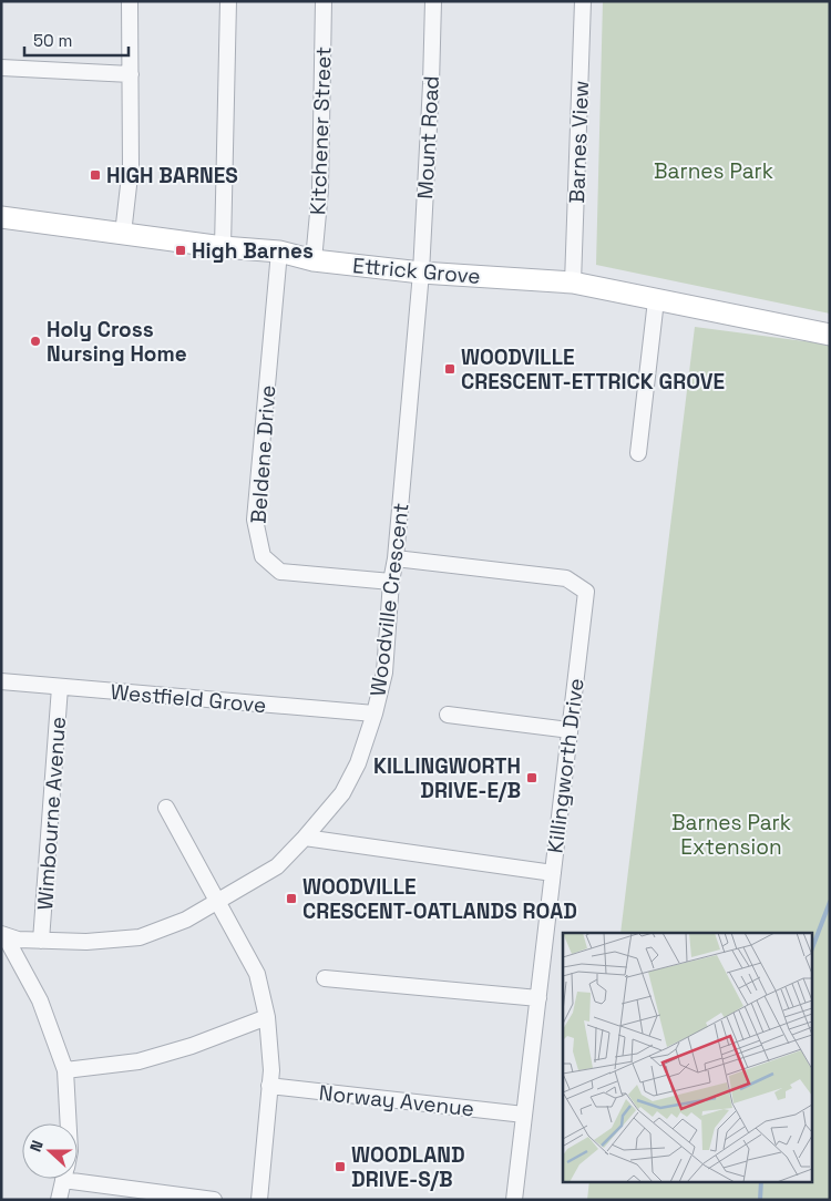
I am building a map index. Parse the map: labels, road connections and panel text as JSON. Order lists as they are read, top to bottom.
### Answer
{
  "streets": {
    "street": [
      "Kitchener Street",
      "Mount Road",
      "Barnes View",
      "Ettrick Grove",
      "Beldene Drive",
      "Woodville Crescent",
      "Westfield Grove",
      "Killingworth Drive",
      "Wimbourne Avenue",
      "Norway Avenue"
    ]
  },
  "crossings": [
    ["Kitchener Street", "Ettrick Grove"],
    ["Mount Road", "Ettrick Grove"],
    ["Mount Road", "Woodville Crescent"],
    ["Barnes View", "Ettrick Grove"],
    ["Ettrick Grove", "Beldene Drive"],
    ["Ettrick Grove", "Woodville Crescent"],
    ["Beldene Drive", "Woodville Crescent"],
    ["Woodville Crescent", "Westfield Grove"],
    ["Woodville Crescent", "Killingworth Drive"],
    ["Woodville Crescent", "Wimbourne Avenue"],
    ["Westfield Grove", "Wimbourne Avenue"],
    ["Killingworth Drive", "Norway Avenue"]
  ],
  "parks": ["Barnes Park", "Barnes Park Extension"],
  "places": {
    "transit": [
      "HIGH BARNES",
      "High Barnes",
      "WOODVILLE CRESCENT-ETTRICK GROVE",
      "KILLINGWORTH DRIVE-E/B",
      "WOODVILLE CRESCENT-OATLANDS ROAD",
      "WOODLAND DRIVE-S/B"
    ],
    "other": ["Holy Cross Nursing Home"]
  },
  "scale_bar": "50 m",
  "north": "left"
}
